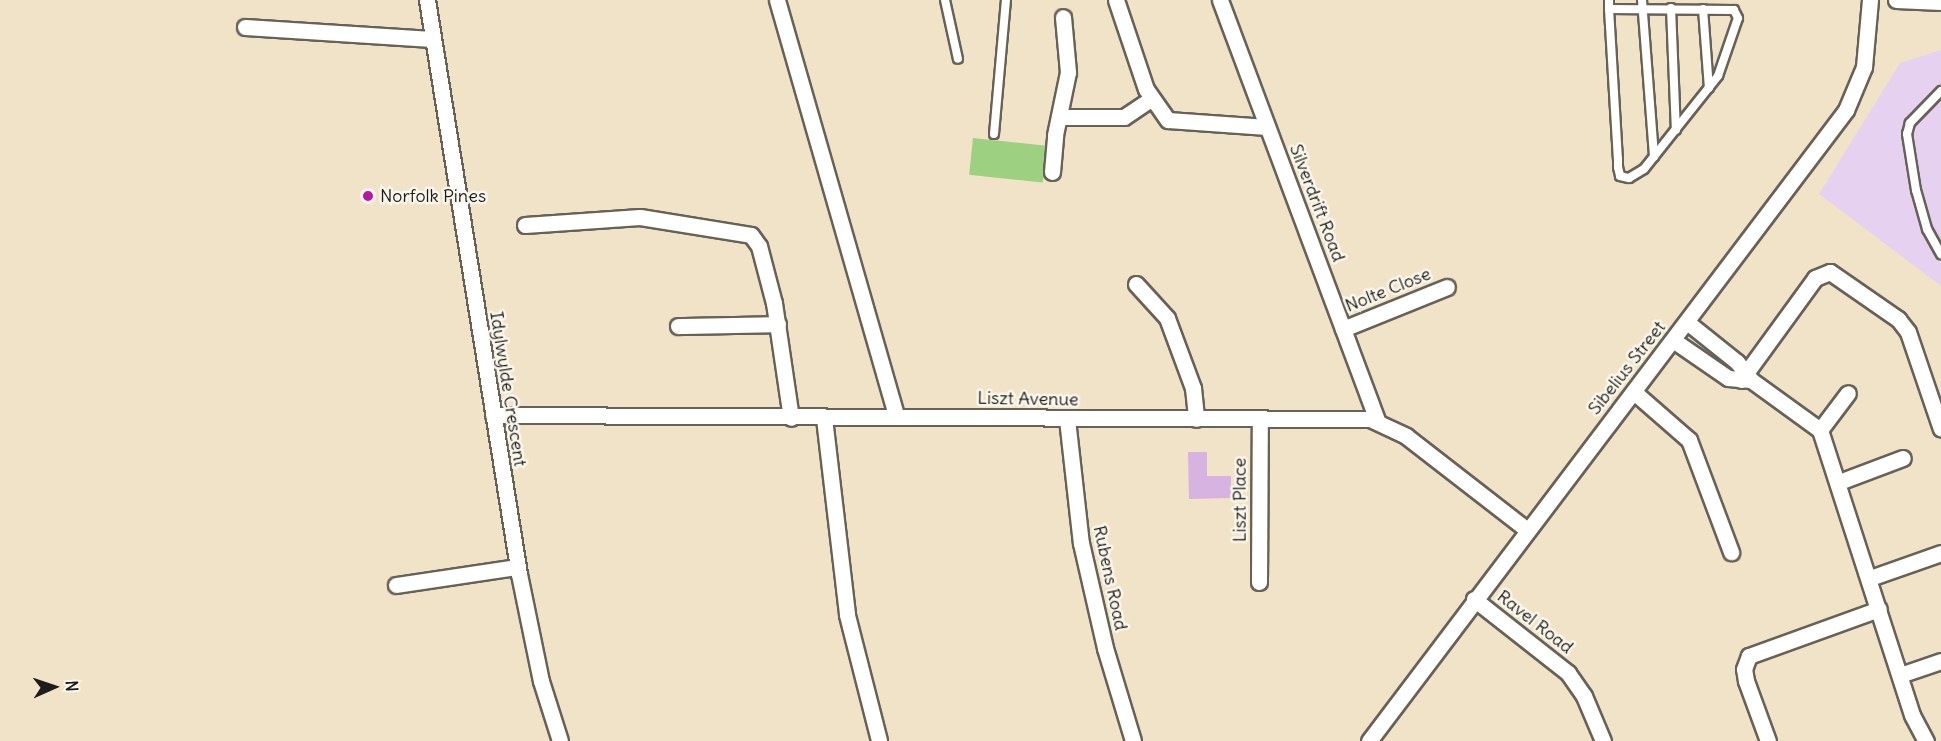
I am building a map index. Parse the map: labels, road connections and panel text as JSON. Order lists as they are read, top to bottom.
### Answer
{
  "streets": {
    "street": [
      "Silverdrift Road",
      "Nolte Close",
      "Sibelius Street",
      "Idylwylde Crescent",
      "Liszt Avenue",
      "Liszt Place",
      "Rubens Road",
      "Ravel Road"
    ]
  },
  "crossings": [
    ["Silverdrift Road", "Nolte Close"],
    ["Silverdrift Road", "Liszt Avenue"],
    ["Sibelius Street", "Liszt Avenue"],
    ["Sibelius Street", "Ravel Road"],
    ["Idylwylde Crescent", "Liszt Avenue"],
    ["Liszt Avenue", "Liszt Place"],
    ["Liszt Avenue", "Rubens Road"]
  ],
  "places": ["Norfolk Pines"],
  "north": "right"
}
